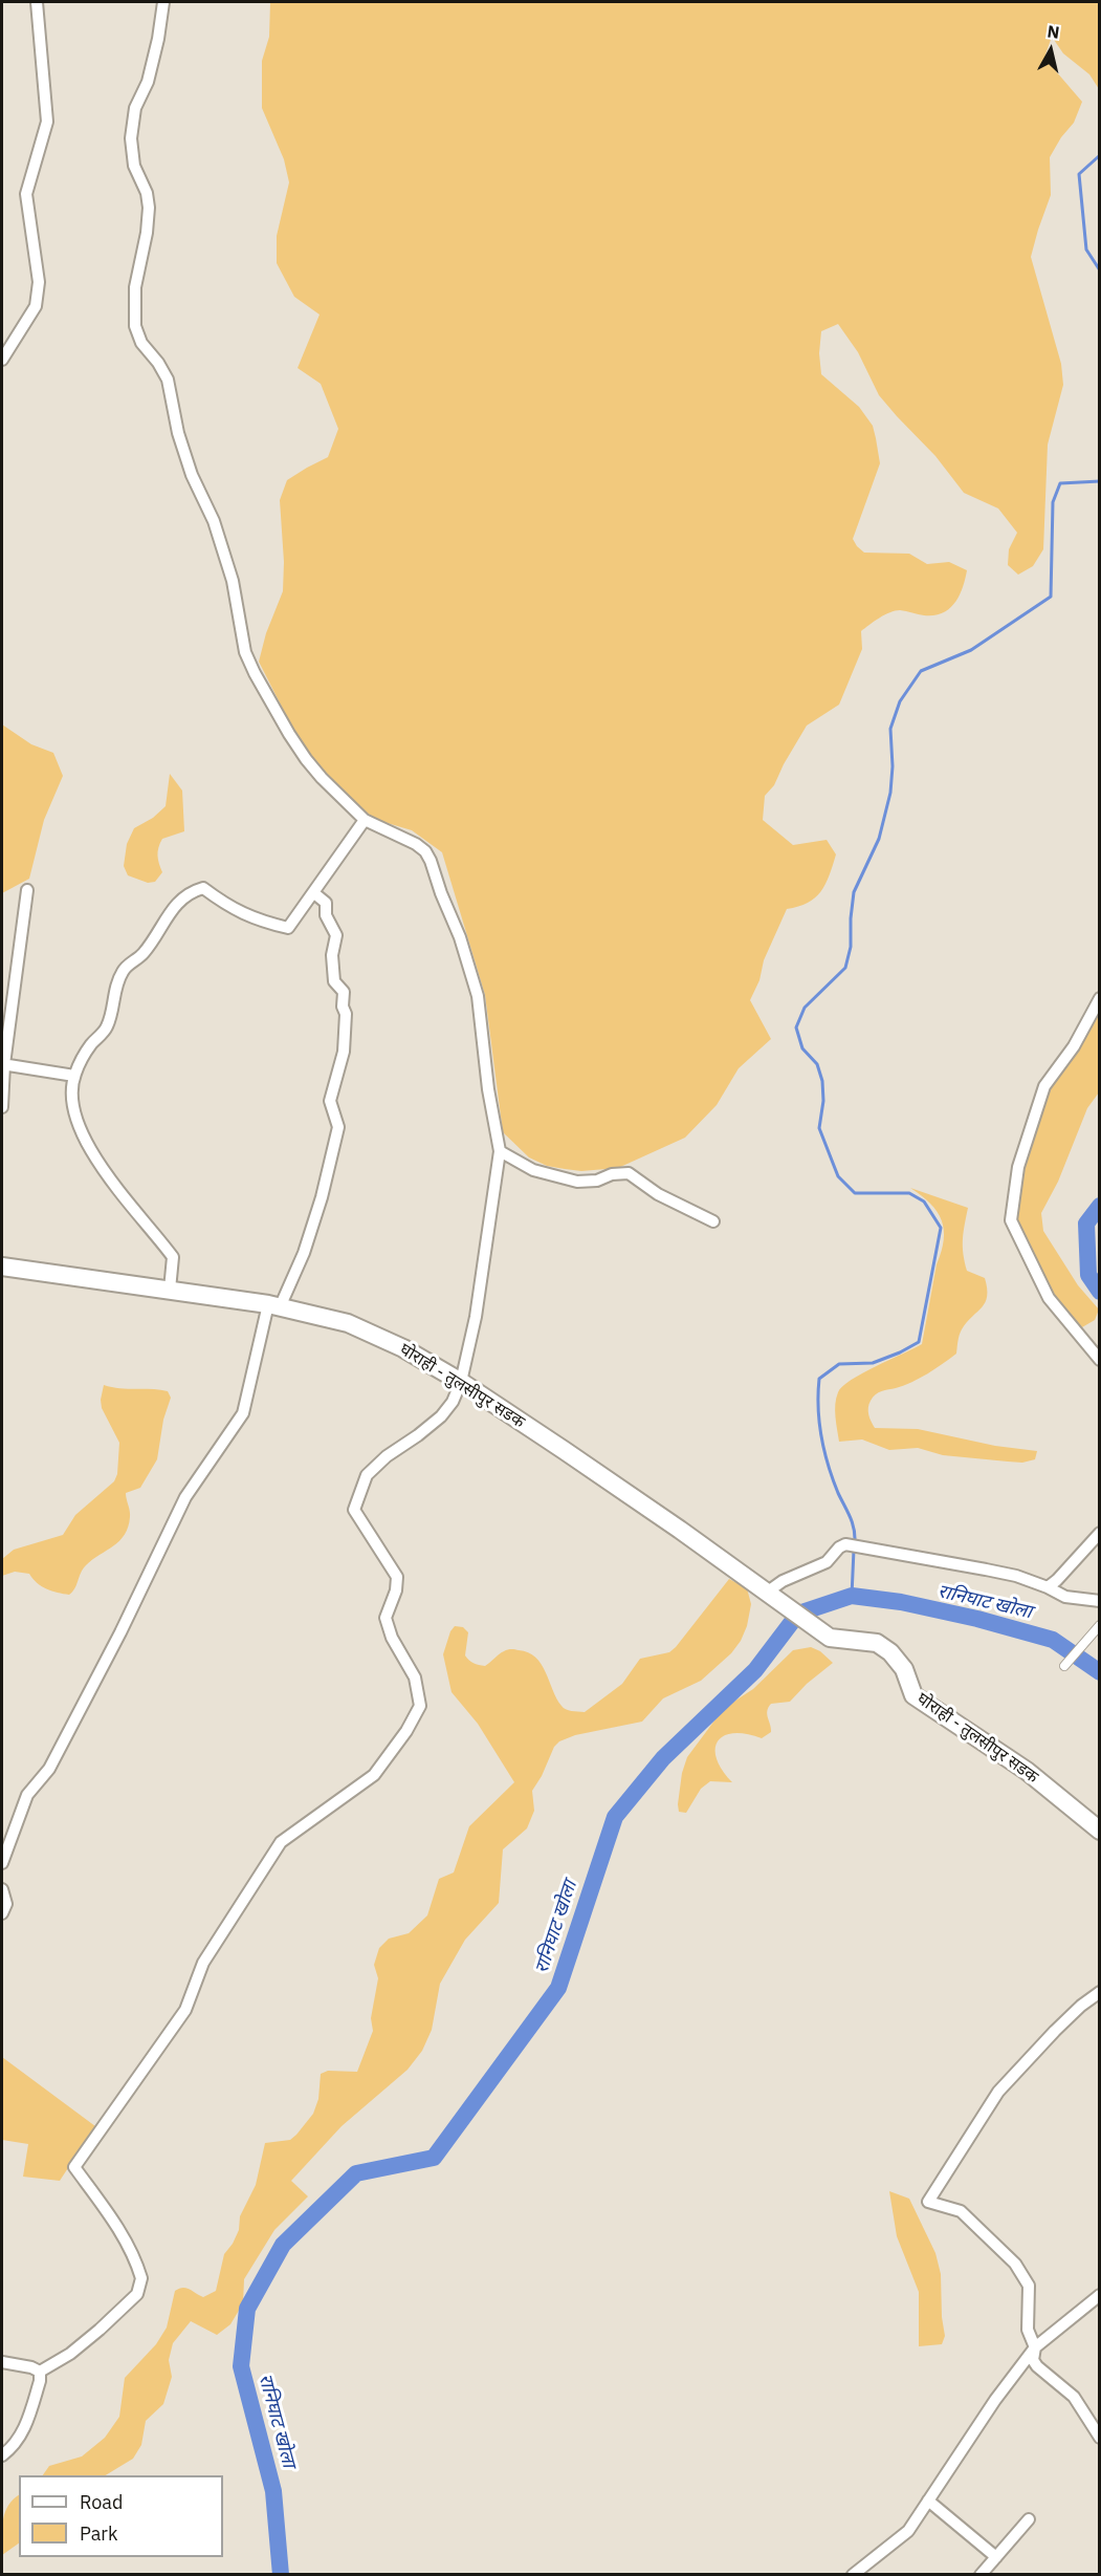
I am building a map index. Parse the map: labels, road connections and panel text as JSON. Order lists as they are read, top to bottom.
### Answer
{
  "streets": {
    "main road": ["घोराही - तुलसीपुर सडक"]
  },
  "water": ["रानिघाट खोला"],
  "legend": ["Road", "Park"],
  "north": "top"
}
